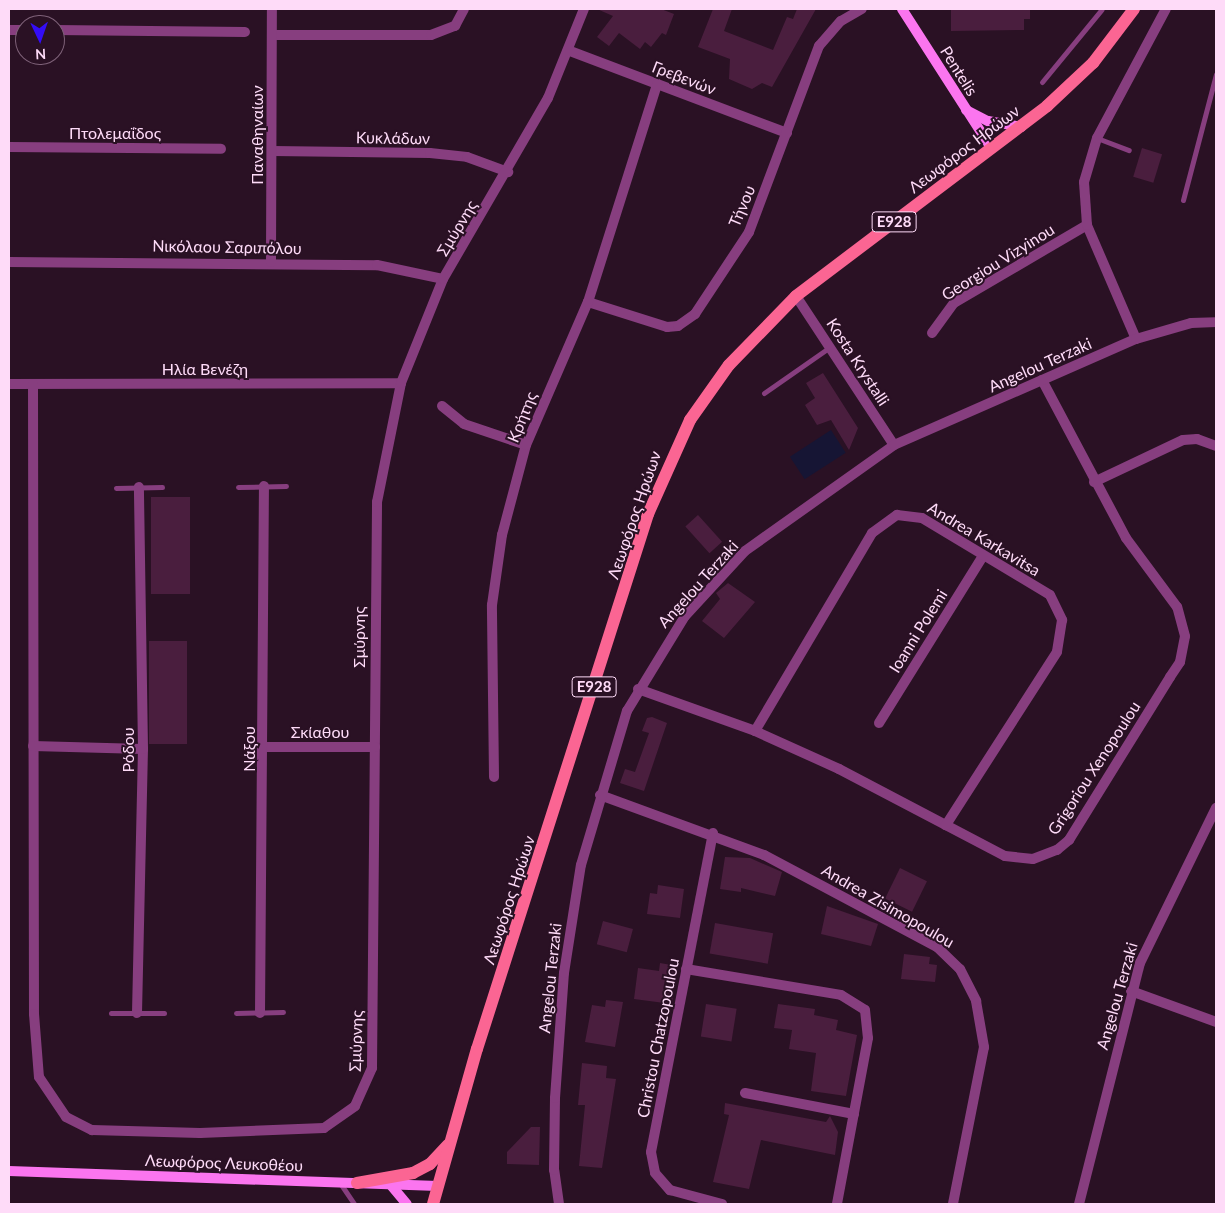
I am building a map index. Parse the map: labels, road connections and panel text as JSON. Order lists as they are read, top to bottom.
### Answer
{
  "streets": {
    "main road": [
      "Pentelis",
      "Λεωφόρος Ηρώων",
      "E928",
      "Λεωφόρος Λευκοθέου"
    ],
    "street": [
      "Γρεβενών",
      "Πτολεμαΐδος",
      "Παναθηναίων",
      "Κυκλάδων",
      "Τήνου",
      "Σμύρνης",
      "Νικόλαου Σαριπόλου",
      "Georgiou Vizyinou",
      "Kosta Krystalli",
      "Angelou Terzaki",
      "Ηλία Βενέζη",
      "Κρήτης",
      "Andrea Karkavitsa",
      "Ioanni Polemi",
      "Σκίαθου",
      "Νάξου",
      "Ρόδου",
      "Grigoriou Xenopoulou",
      "Andrea Zisimopoulou",
      "Christou Chatzopoulou"
    ]
  },
  "crossings": [
    ["Pentelis", "Λεωφόρος Ηρώων"],
    ["Γρεβενών", "Τήνου"],
    ["Γρεβενών", "Σμύρνης"],
    ["Γρεβενών", "Κρήτης"],
    ["Παναθηναίων", "Κυκλάδων"],
    ["Παναθηναίων", "Νικόλαου Σαριπόλου"],
    ["Κυκλάδων", "Σμύρνης"],
    ["Λεωφόρος Ηρώων", "Kosta Krystalli"],
    ["Λεωφόρος Ηρώων", "Λεωφόρος Λευκοθέου"],
    ["Τήνου", "Κρήτης"],
    ["Σμύρνης", "Νικόλαου Σαριπόλου"],
    ["Σμύρνης", "Ηλία Βενέζη"],
    ["Σμύρνης", "Σκίαθου"],
    ["Kosta Krystalli", "Angelou Terzaki"],
    ["Angelou Terzaki", "Grigoriou Xenopoulou"],
    ["Angelou Terzaki", "Andrea Zisimopoulou"],
    ["Andrea Karkavitsa", "Ioanni Polemi"],
    ["Andrea Karkavitsa", "Grigoriou Xenopoulou"],
    ["Σκίαθου", "Νάξου"],
    ["Andrea Zisimopoulou", "Christou Chatzopoulou"]
  ],
  "north": "bottom"
}
